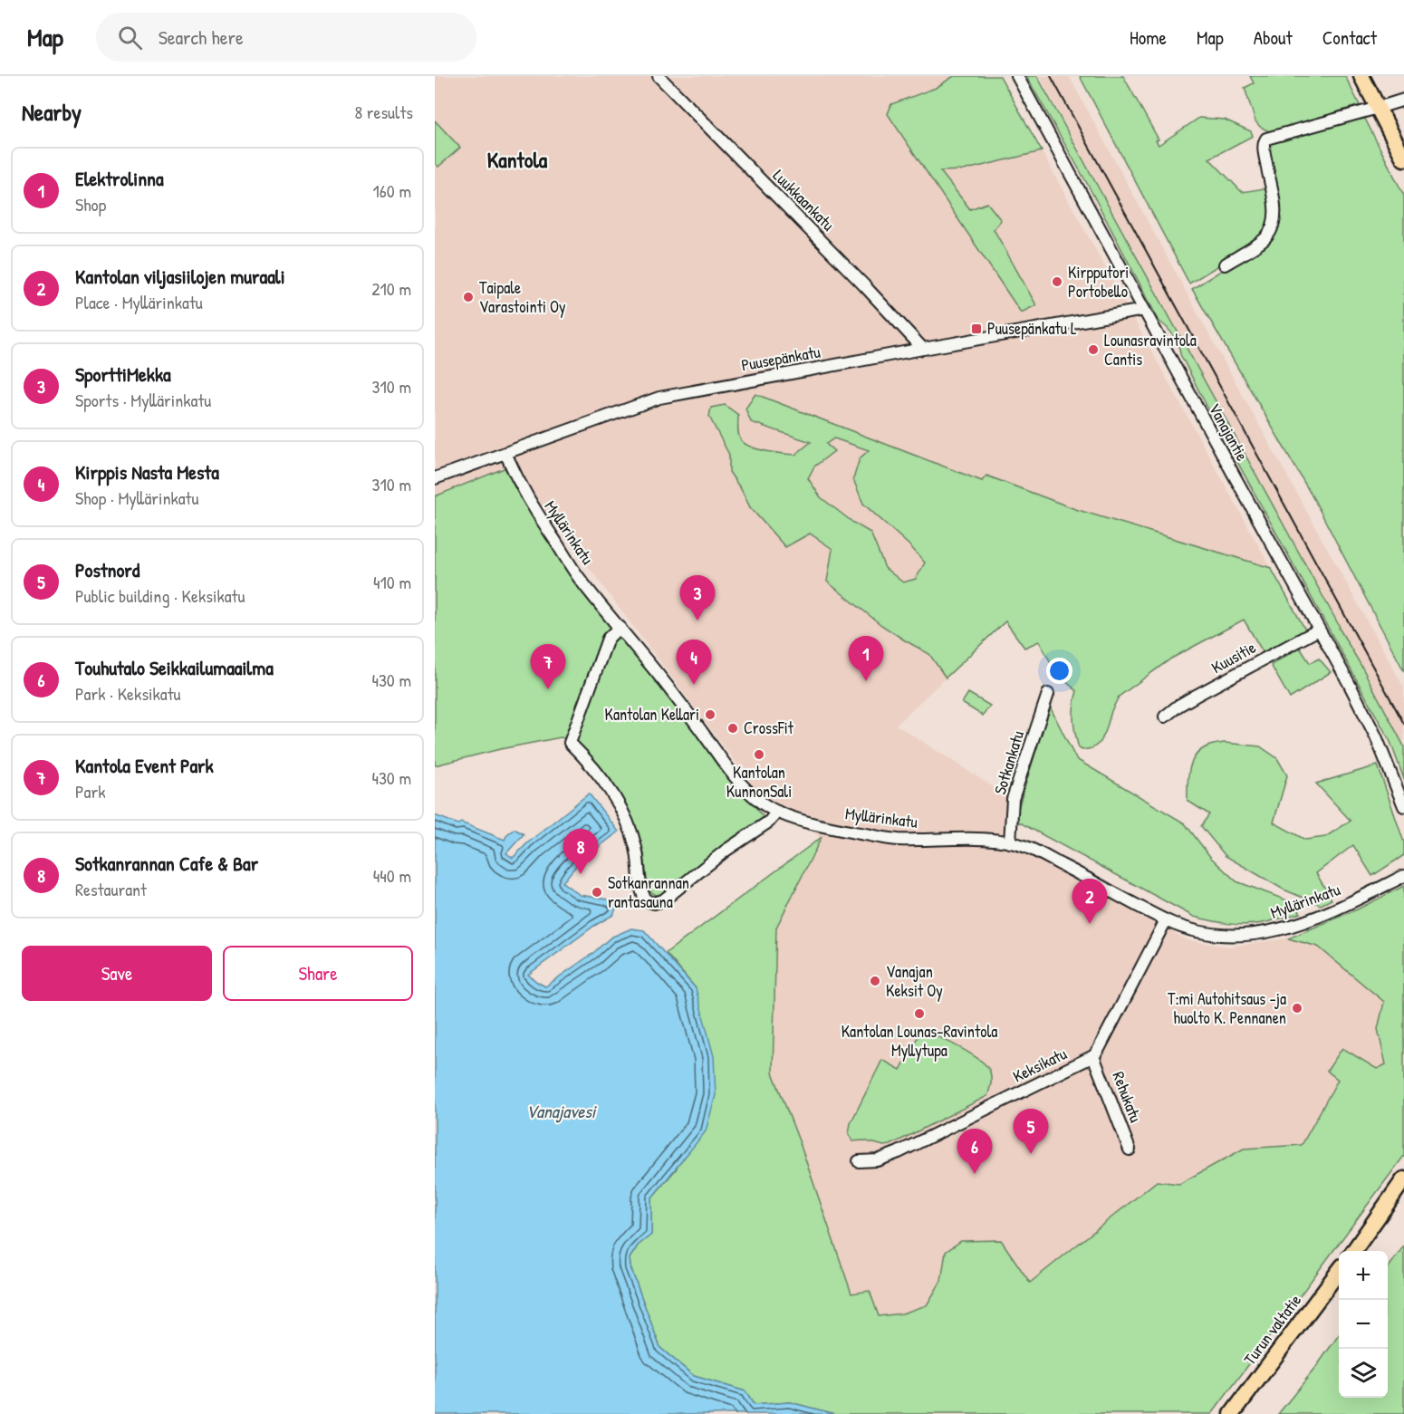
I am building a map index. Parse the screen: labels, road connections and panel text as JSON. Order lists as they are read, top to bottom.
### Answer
{
  "streets": {
    "highway": ["Turun valtatie"],
    "street": [
      "Luukkaankatu",
      "Puusepänkatu",
      "Vanajantie",
      "Myllärinkatu",
      "Kuusitie",
      "Sotkankatu",
      "Keksikatu",
      "Rehukatu"
    ]
  },
  "crossings": [
    ["Luukkaankatu", "Puusepänkatu"],
    ["Puusepänkatu", "Vanajantie"],
    ["Puusepänkatu", "Myllärinkatu"],
    ["Vanajantie", "Kuusitie"],
    ["Myllärinkatu", "Sotkankatu"],
    ["Myllärinkatu", "Keksikatu"],
    ["Keksikatu", "Rehukatu"]
  ],
  "districts": ["Kantola"],
  "water": ["Vanajavesi"],
  "places": {
    "other": [
      "Kirpputori Portobello",
      "Taipale Varastointi Oy",
      "Lounasravintola Cantis",
      "Kantolan Kellari",
      "CrossFit",
      "Kantolan KunnonSali",
      "Sotkanrannan rantasauna",
      "Vanajan Keksit Oy",
      "T:mi Autohitsaus -ja huolto K. Pennanen",
      "Kantolan Lounas-Ravintola Myllytupa"
    ],
    "transit": ["Puusepänkatu L"]
  },
  "page": {
    "header": "Map",
    "search": "Search here",
    "nav": [
      "Home",
      "Map",
      "About",
      "Contact"
    ],
    "heading": ["Nearby", "8 results"],
    "list": [
      {
        "mark": "1",
        "name": "Elektrolinna",
        "note": "Shop",
        "value": "160 m"
      },
      {
        "mark": "2",
        "name": "Kantolan viljasiilojen muraali",
        "note": "Place · Myllärinkatu",
        "value": "210 m"
      },
      {
        "mark": "3",
        "name": "SporttiMekka",
        "note": "Sports · Myllärinkatu",
        "value": "310 m"
      },
      {
        "mark": "4",
        "name": "Kirppis Nasta Mesta",
        "note": "Shop · Myllärinkatu",
        "value": "310 m"
      },
      {
        "mark": "5",
        "name": "Postnord",
        "note": "Public building · Keksikatu",
        "value": "410 m"
      },
      {
        "mark": "6",
        "name": "Touhutalo Seikkailumaailma",
        "note": "Park · Keksikatu",
        "value": "430 m"
      },
      {
        "mark": "7",
        "name": "Kantola Event Park",
        "note": "Park",
        "value": "430 m"
      },
      {
        "mark": "8",
        "name": "Sotkanrannan Cafe & Bar",
        "note": "Restaurant",
        "value": "440 m"
      }
    ],
    "pins": [
      "3",
      "1",
      "4",
      "7",
      "8",
      "2",
      "5",
      "6"
    ],
    "buttons": ["Save", "Share"],
    "map_buttons": ["+", "−"]
  }
}
